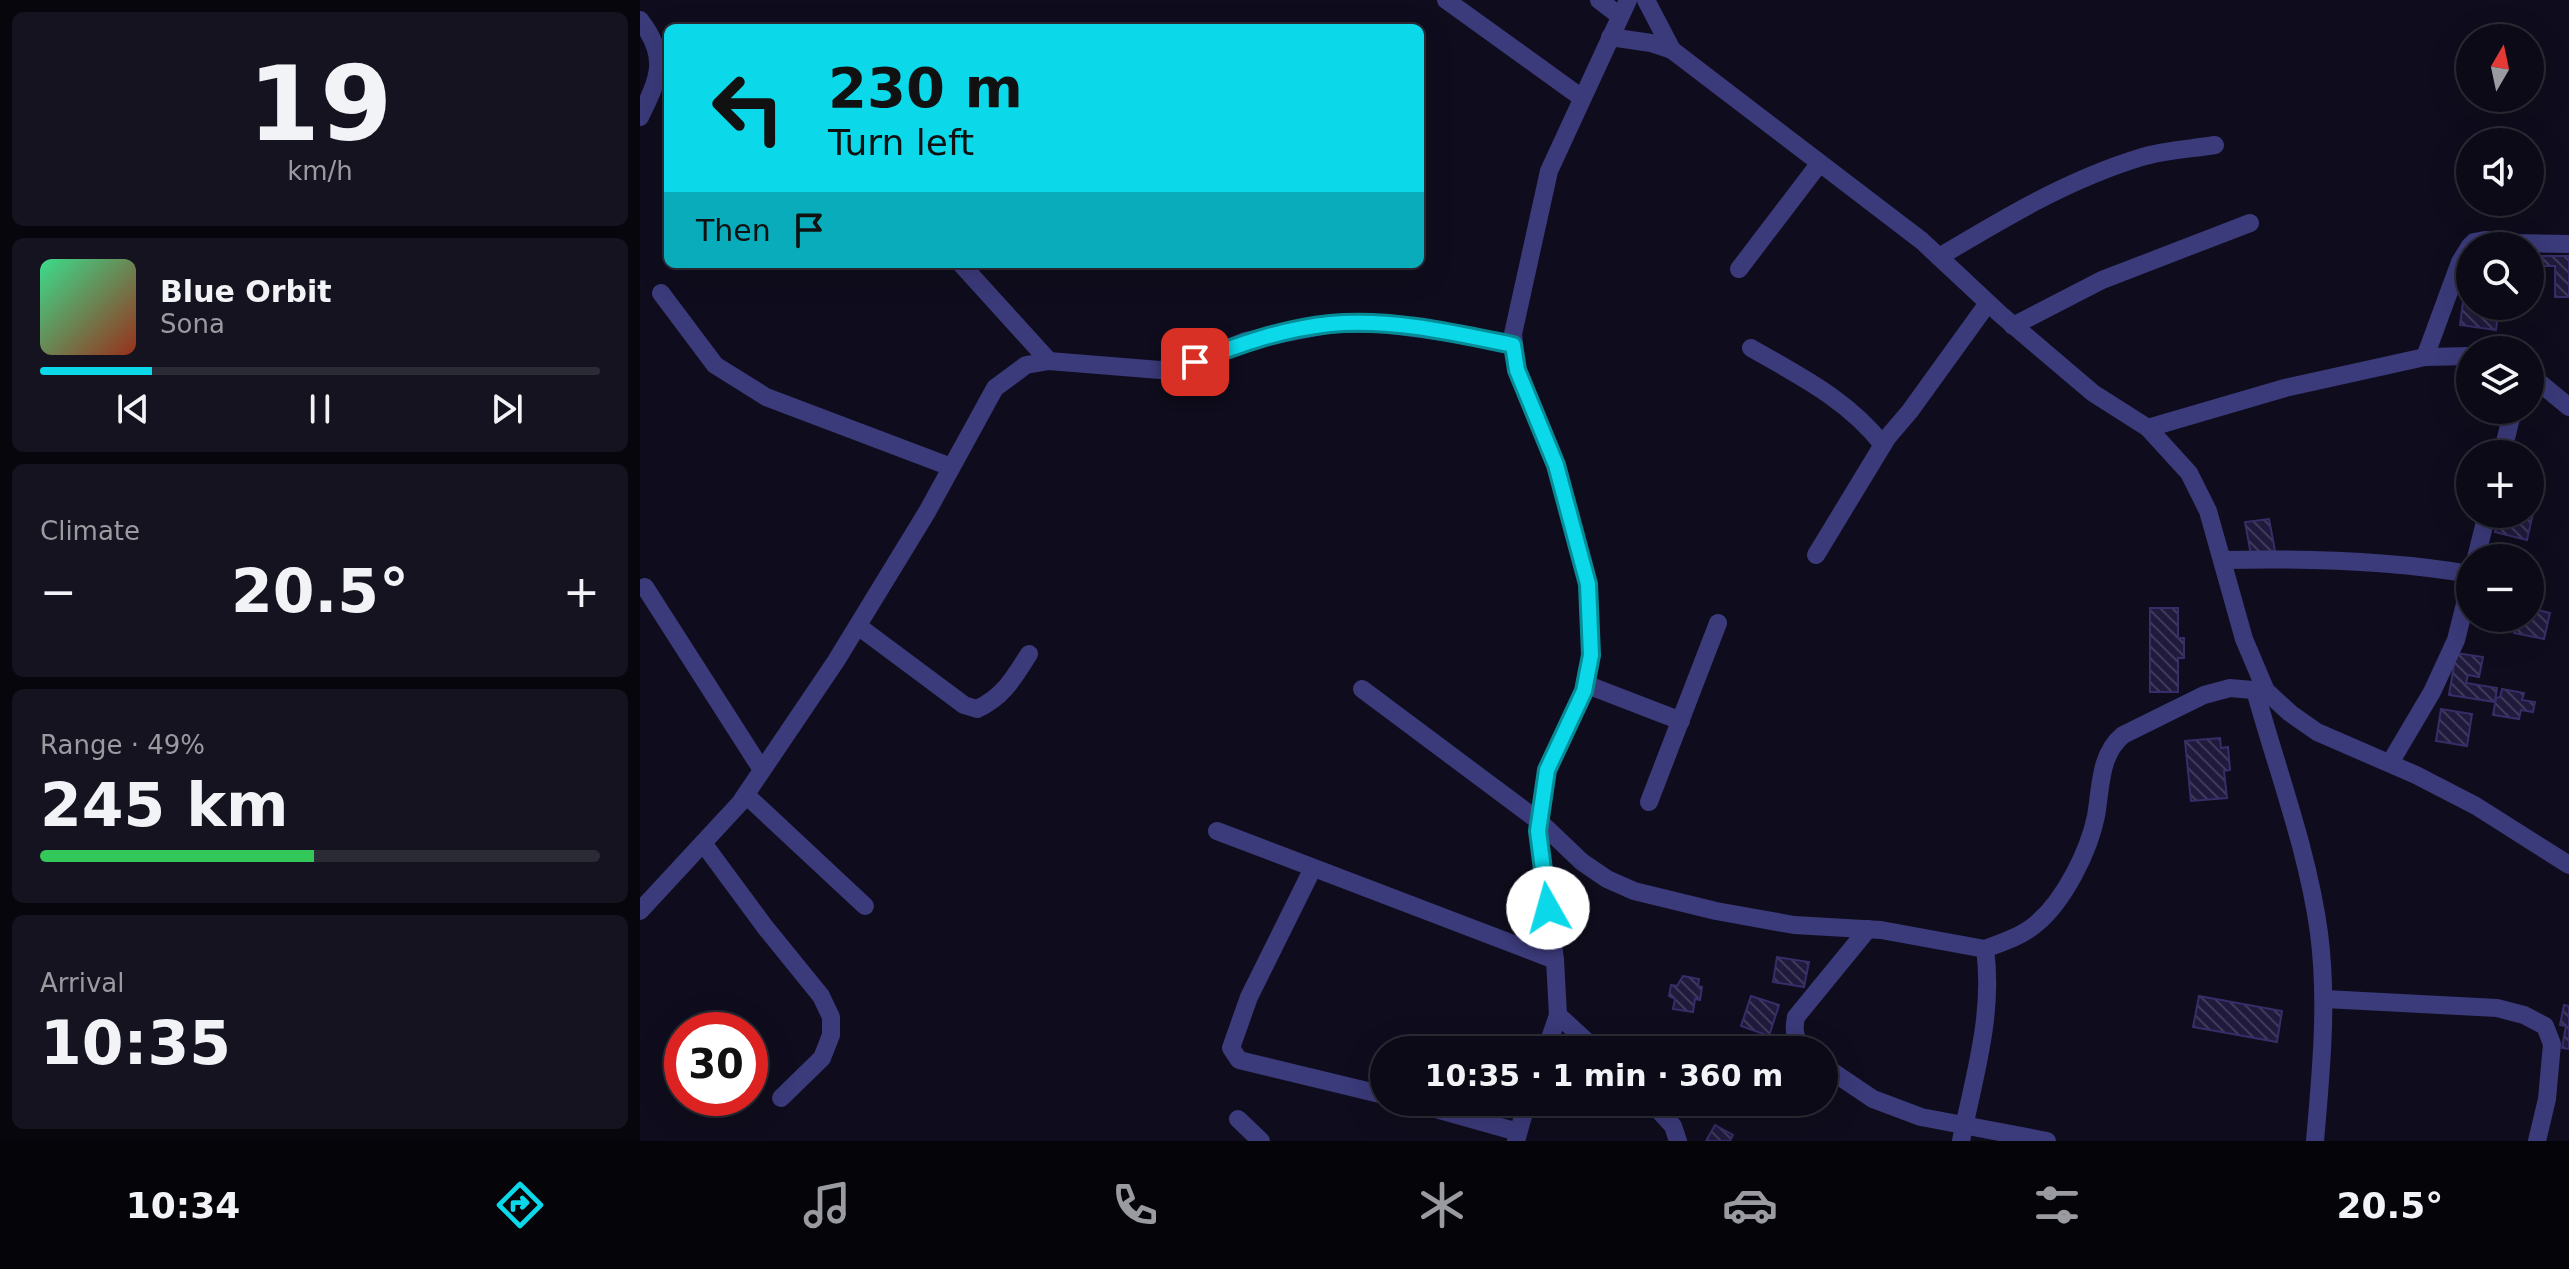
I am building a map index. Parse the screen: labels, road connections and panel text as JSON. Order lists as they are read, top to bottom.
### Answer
{
  "north": "top",
  "page": {
    "tile": [
      ["19", "km/h"],
      "Climate",
      ["Range · 49%", "245 km"],
      ["Arrival", "10:35"]
    ],
    "map_buttons": ["+", "−"],
    "turn": ["230 m", "Turn left"],
    "then": "Then",
    "song": ["Blue Orbit", "Sona"],
    "heat": ["−", "20.5°", "+"],
    "limit": "30",
    "trip": "10:35 · 1 min · 360 m",
    "tabs": ["10:34", "20.5°"]
  }
}
